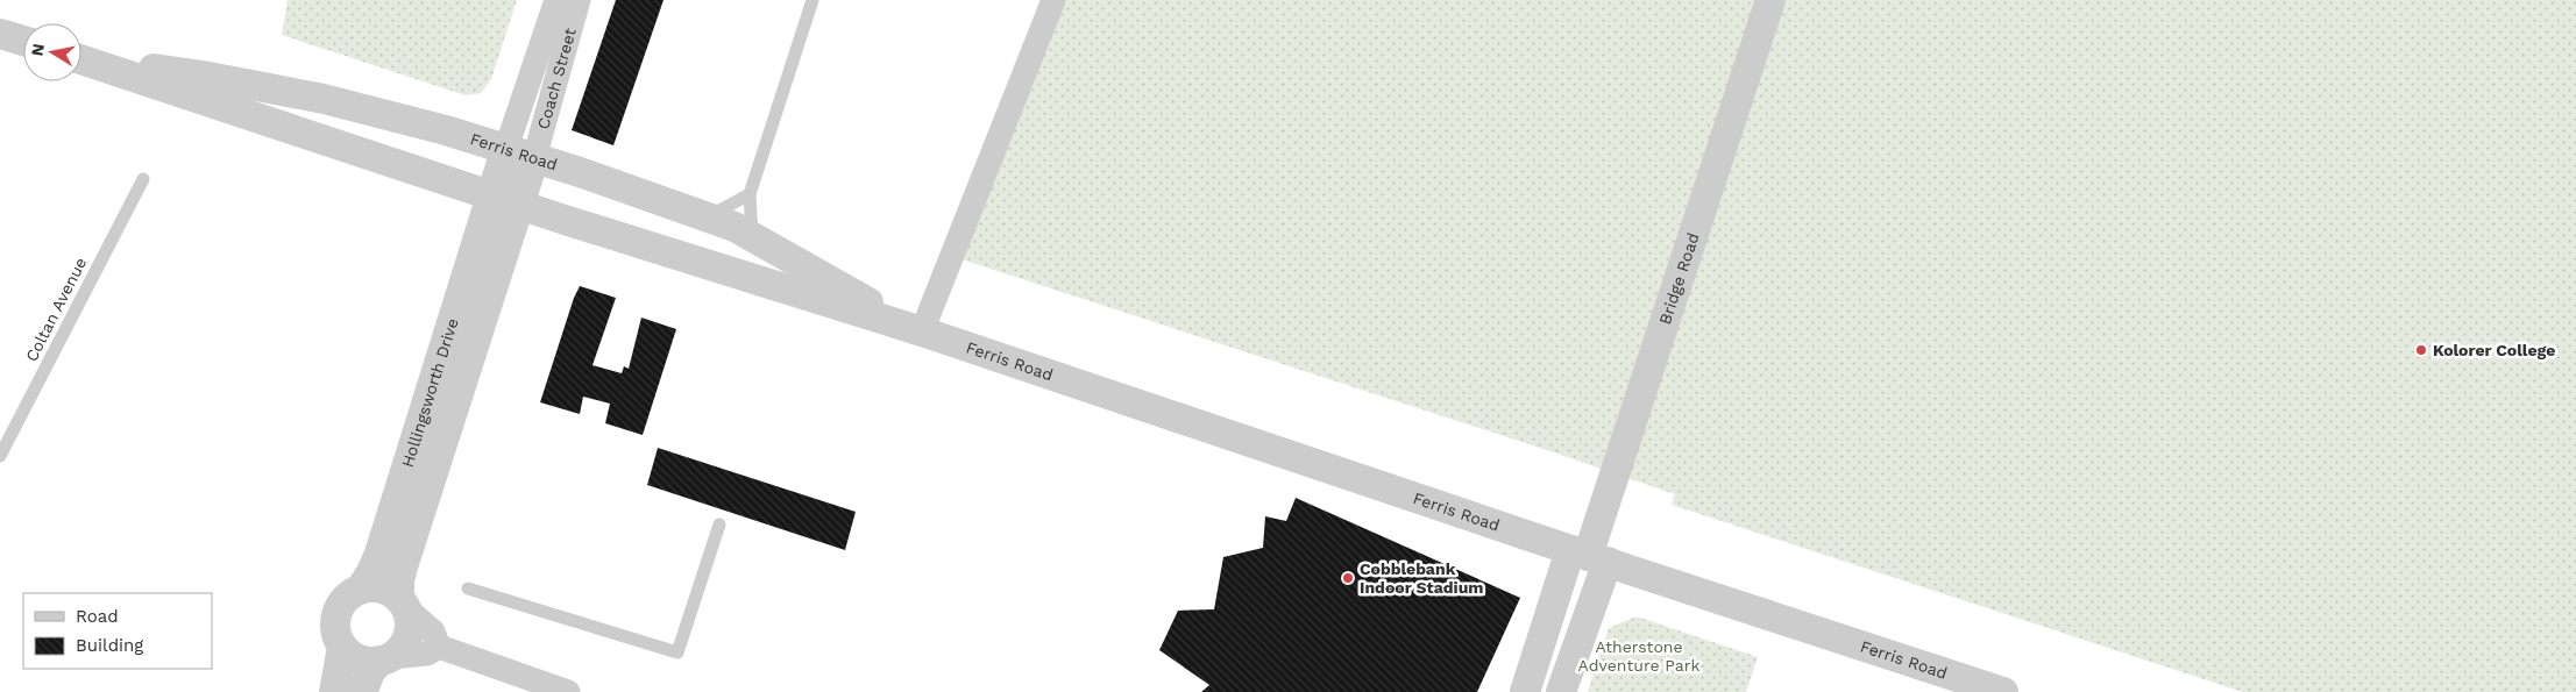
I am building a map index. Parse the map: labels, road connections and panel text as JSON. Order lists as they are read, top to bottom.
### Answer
{
  "streets": {
    "street": [
      "Coach Street",
      "Ferris Road",
      "Bridge Road",
      "Hollingsworth Drive"
    ],
    "lane": ["Coltan Avenue"]
  },
  "crossings": [
    ["Coach Street", "Ferris Road"],
    ["Coach Street", "Hollingsworth Drive"],
    ["Ferris Road", "Bridge Road"],
    ["Ferris Road", "Hollingsworth Drive"]
  ],
  "parks": ["Atherstone Adventure Park"],
  "places": ["Kolorer College", "Cobblebank Indoor Stadium"],
  "legend": ["Road", "Building"],
  "north": "left"
}
